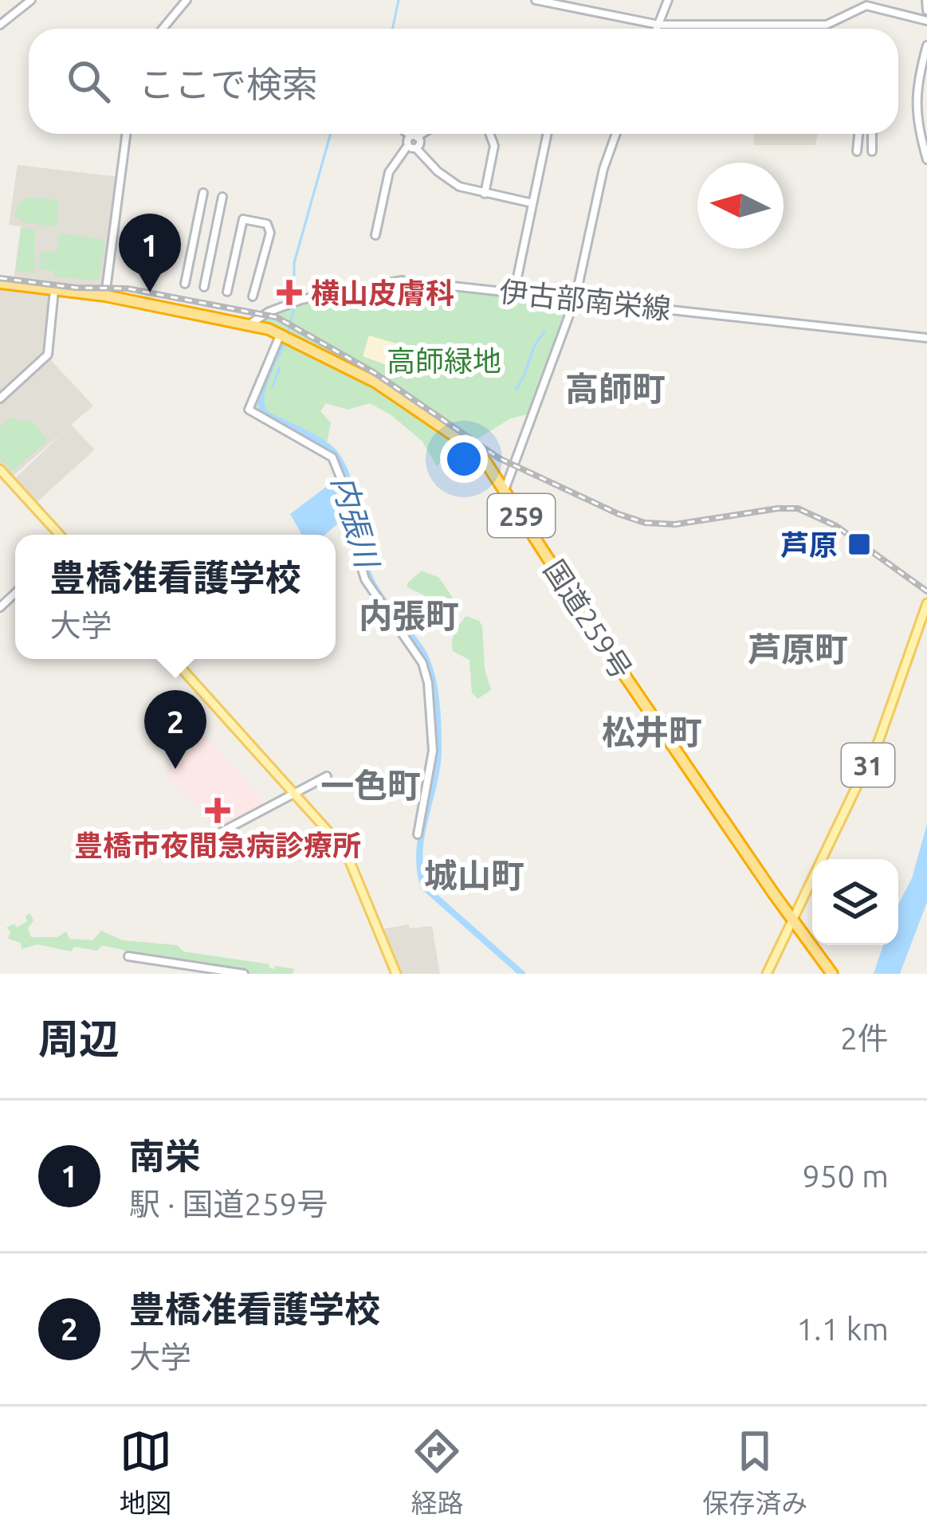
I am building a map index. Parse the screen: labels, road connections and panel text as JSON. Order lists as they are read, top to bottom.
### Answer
{
  "streets": {
    "highway": ["259", "国道259号"],
    "main road": ["31"],
    "street": ["伊古部南栄線"]
  },
  "crossings": [
    ["伊古部南栄線", "国道259号"],
    ["国道259号", "31"]
  ],
  "districts": [
    "高師町",
    "内張町",
    "芦原町",
    "松井町",
    "一色町",
    "城山町"
  ],
  "water": ["内張川"],
  "parks": ["高師緑地"],
  "places": {
    "health": ["横山皮膚科", "豊橋市夜間急病診療所"],
    "transit": ["芦原"]
  },
  "north": "left",
  "page": {
    "search": "ここで検索",
    "pins": ["1", "2"],
    "popup": ["豊橋准看護学校", "大学"],
    "heading": ["周辺", "2件"],
    "list": [
      {
        "mark": "1",
        "name": "南栄",
        "note": "駅 · 国道259号",
        "value": "950 m"
      },
      {
        "mark": "2",
        "name": "豊橋准看護学校",
        "note": "大学",
        "value": "1.1 km"
      }
    ],
    "nav": ["地図", "経路", "保存済み"]
  }
}
